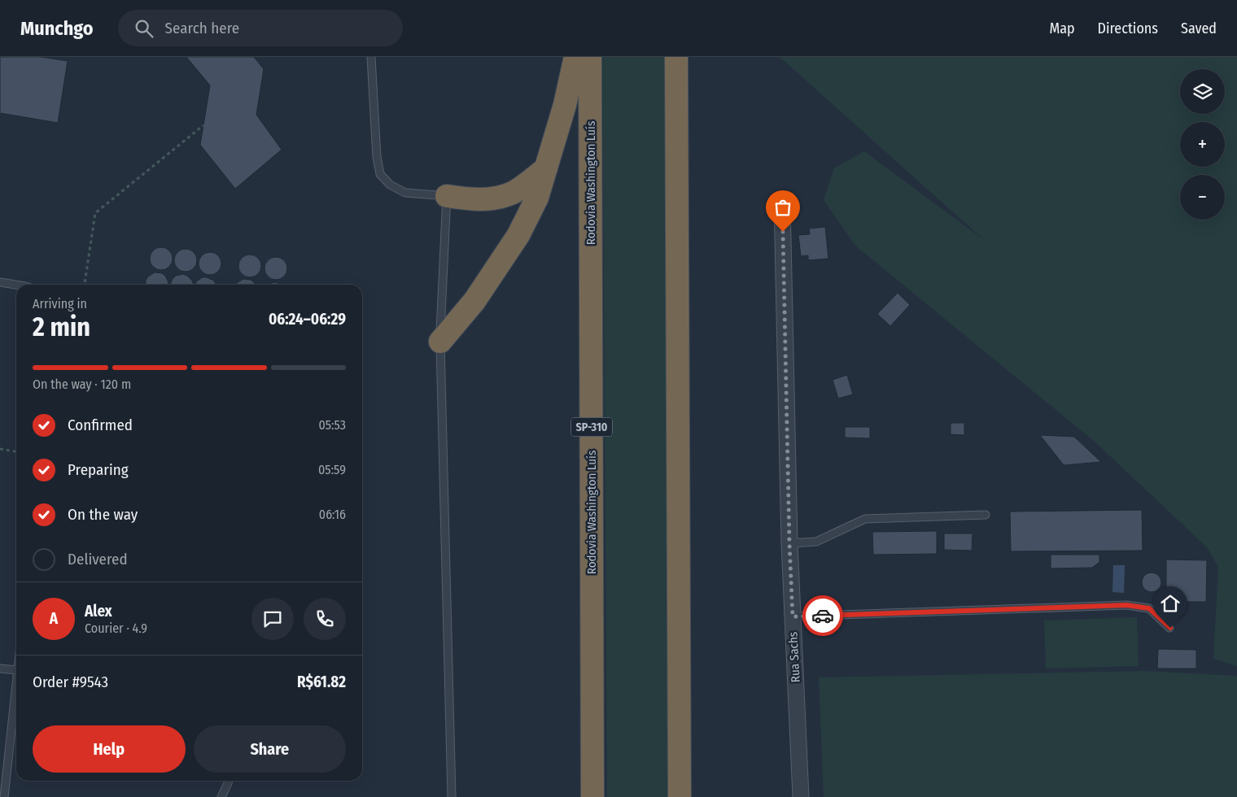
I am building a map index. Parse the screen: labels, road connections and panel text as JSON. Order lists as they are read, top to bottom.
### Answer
{
  "streets": {
    "highway": ["Rodovia Washington Luís", "SP-310"],
    "street": ["Rua Sachs"]
  },
  "page": {
    "header": "Munchgo",
    "search": "Search here",
    "nav": ["Map", "Directions", "Saved"],
    "map_buttons": ["+", "−"],
    "heading": ["2 min", "Arriving in", "06:24–06:29"],
    "panel": [
      "Alex",
      "Courier · 4.9",
      "Order #9543",
      "R$61.82"
    ],
    "bar": "On the way · 120 m",
    "list": [
      ["Confirmed", "05:53"],
      ["Preparing", "05:59"],
      ["On the way", "06:16"],
      "Delivered"
    ],
    "round": "A",
    "buttons": ["Help", "Share"]
  }
}
